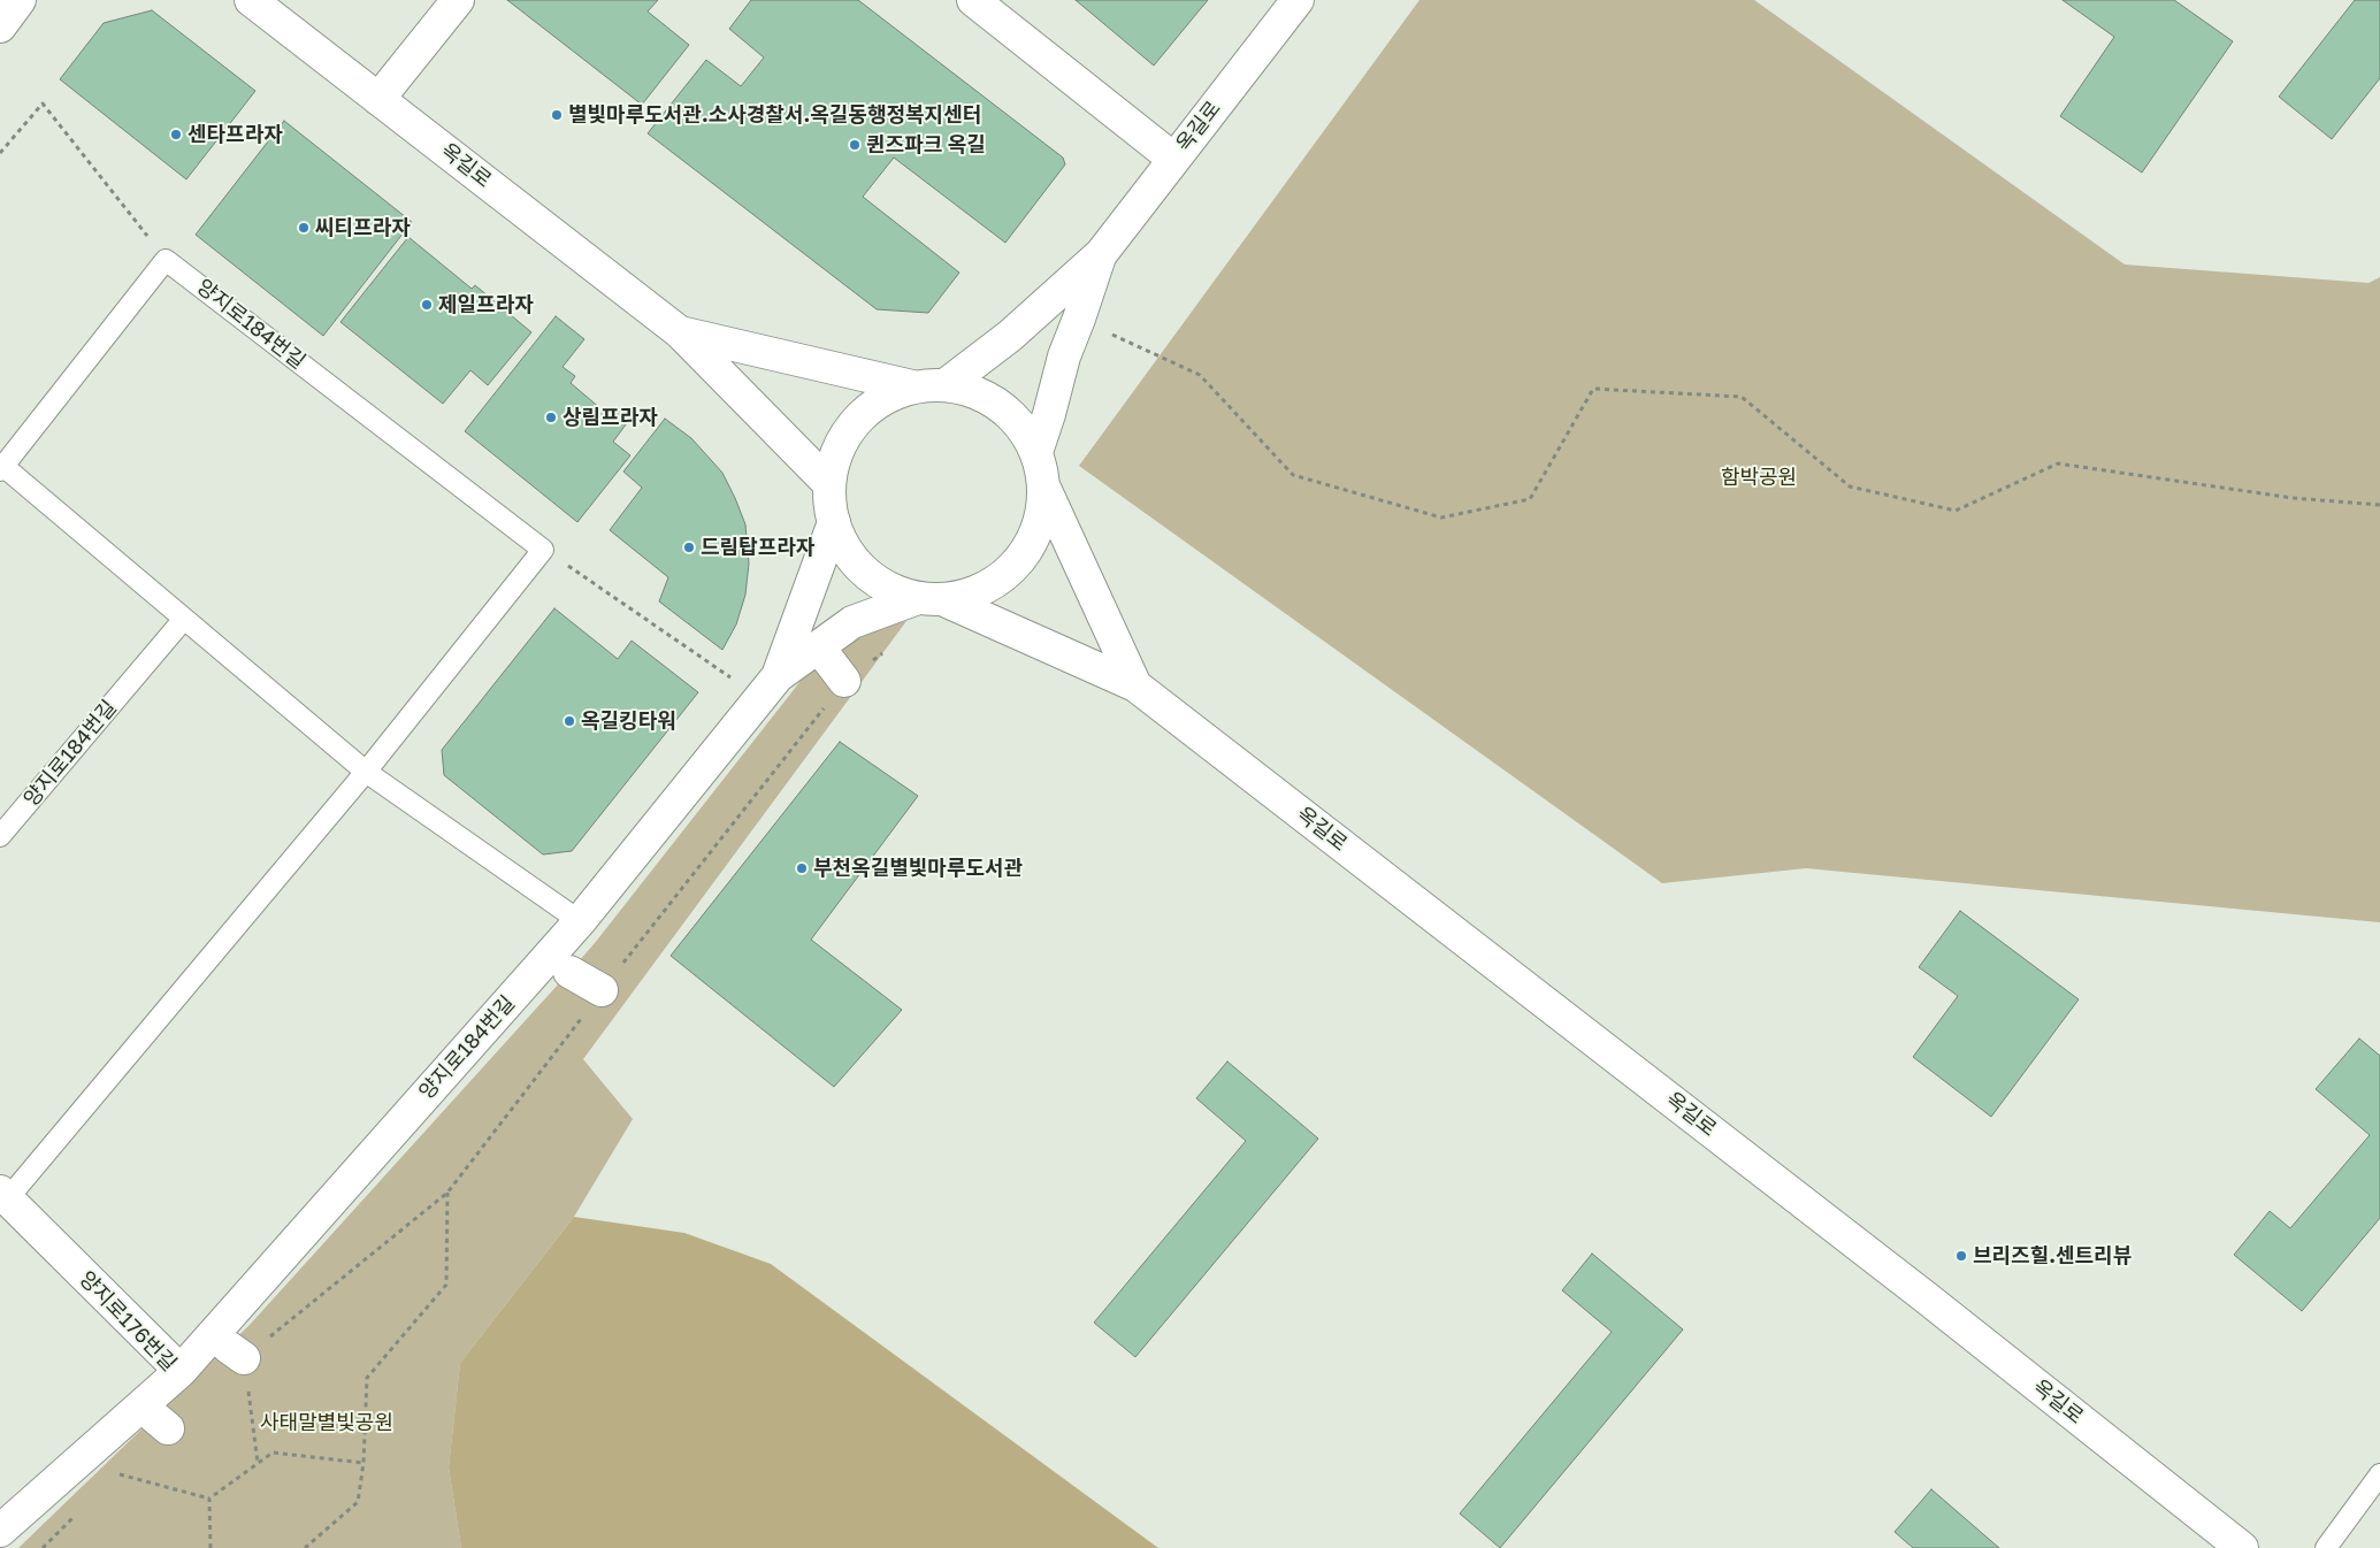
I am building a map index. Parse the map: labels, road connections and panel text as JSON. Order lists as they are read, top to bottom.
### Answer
{
  "streets": {
    "street": ["옥길로", "양지로184번길", "양지로176번길"]
  },
  "crossings": [
    ["양지로184번길", "양지로176번길"]
  ],
  "parks": ["함박공원", "사태말별빛공원"],
  "places": [
    "별빛마루도서관.소사경찰서.옥길동행정복지센터",
    "센타프라자",
    "퀸즈파크 옥길",
    "씨티프라자",
    "제일프라자",
    "상림프라자",
    "드림탑프라자",
    "옥길킹타워",
    "부천옥길별빛마루도서관",
    "브리즈힐.센트리뷰"
  ]
}
